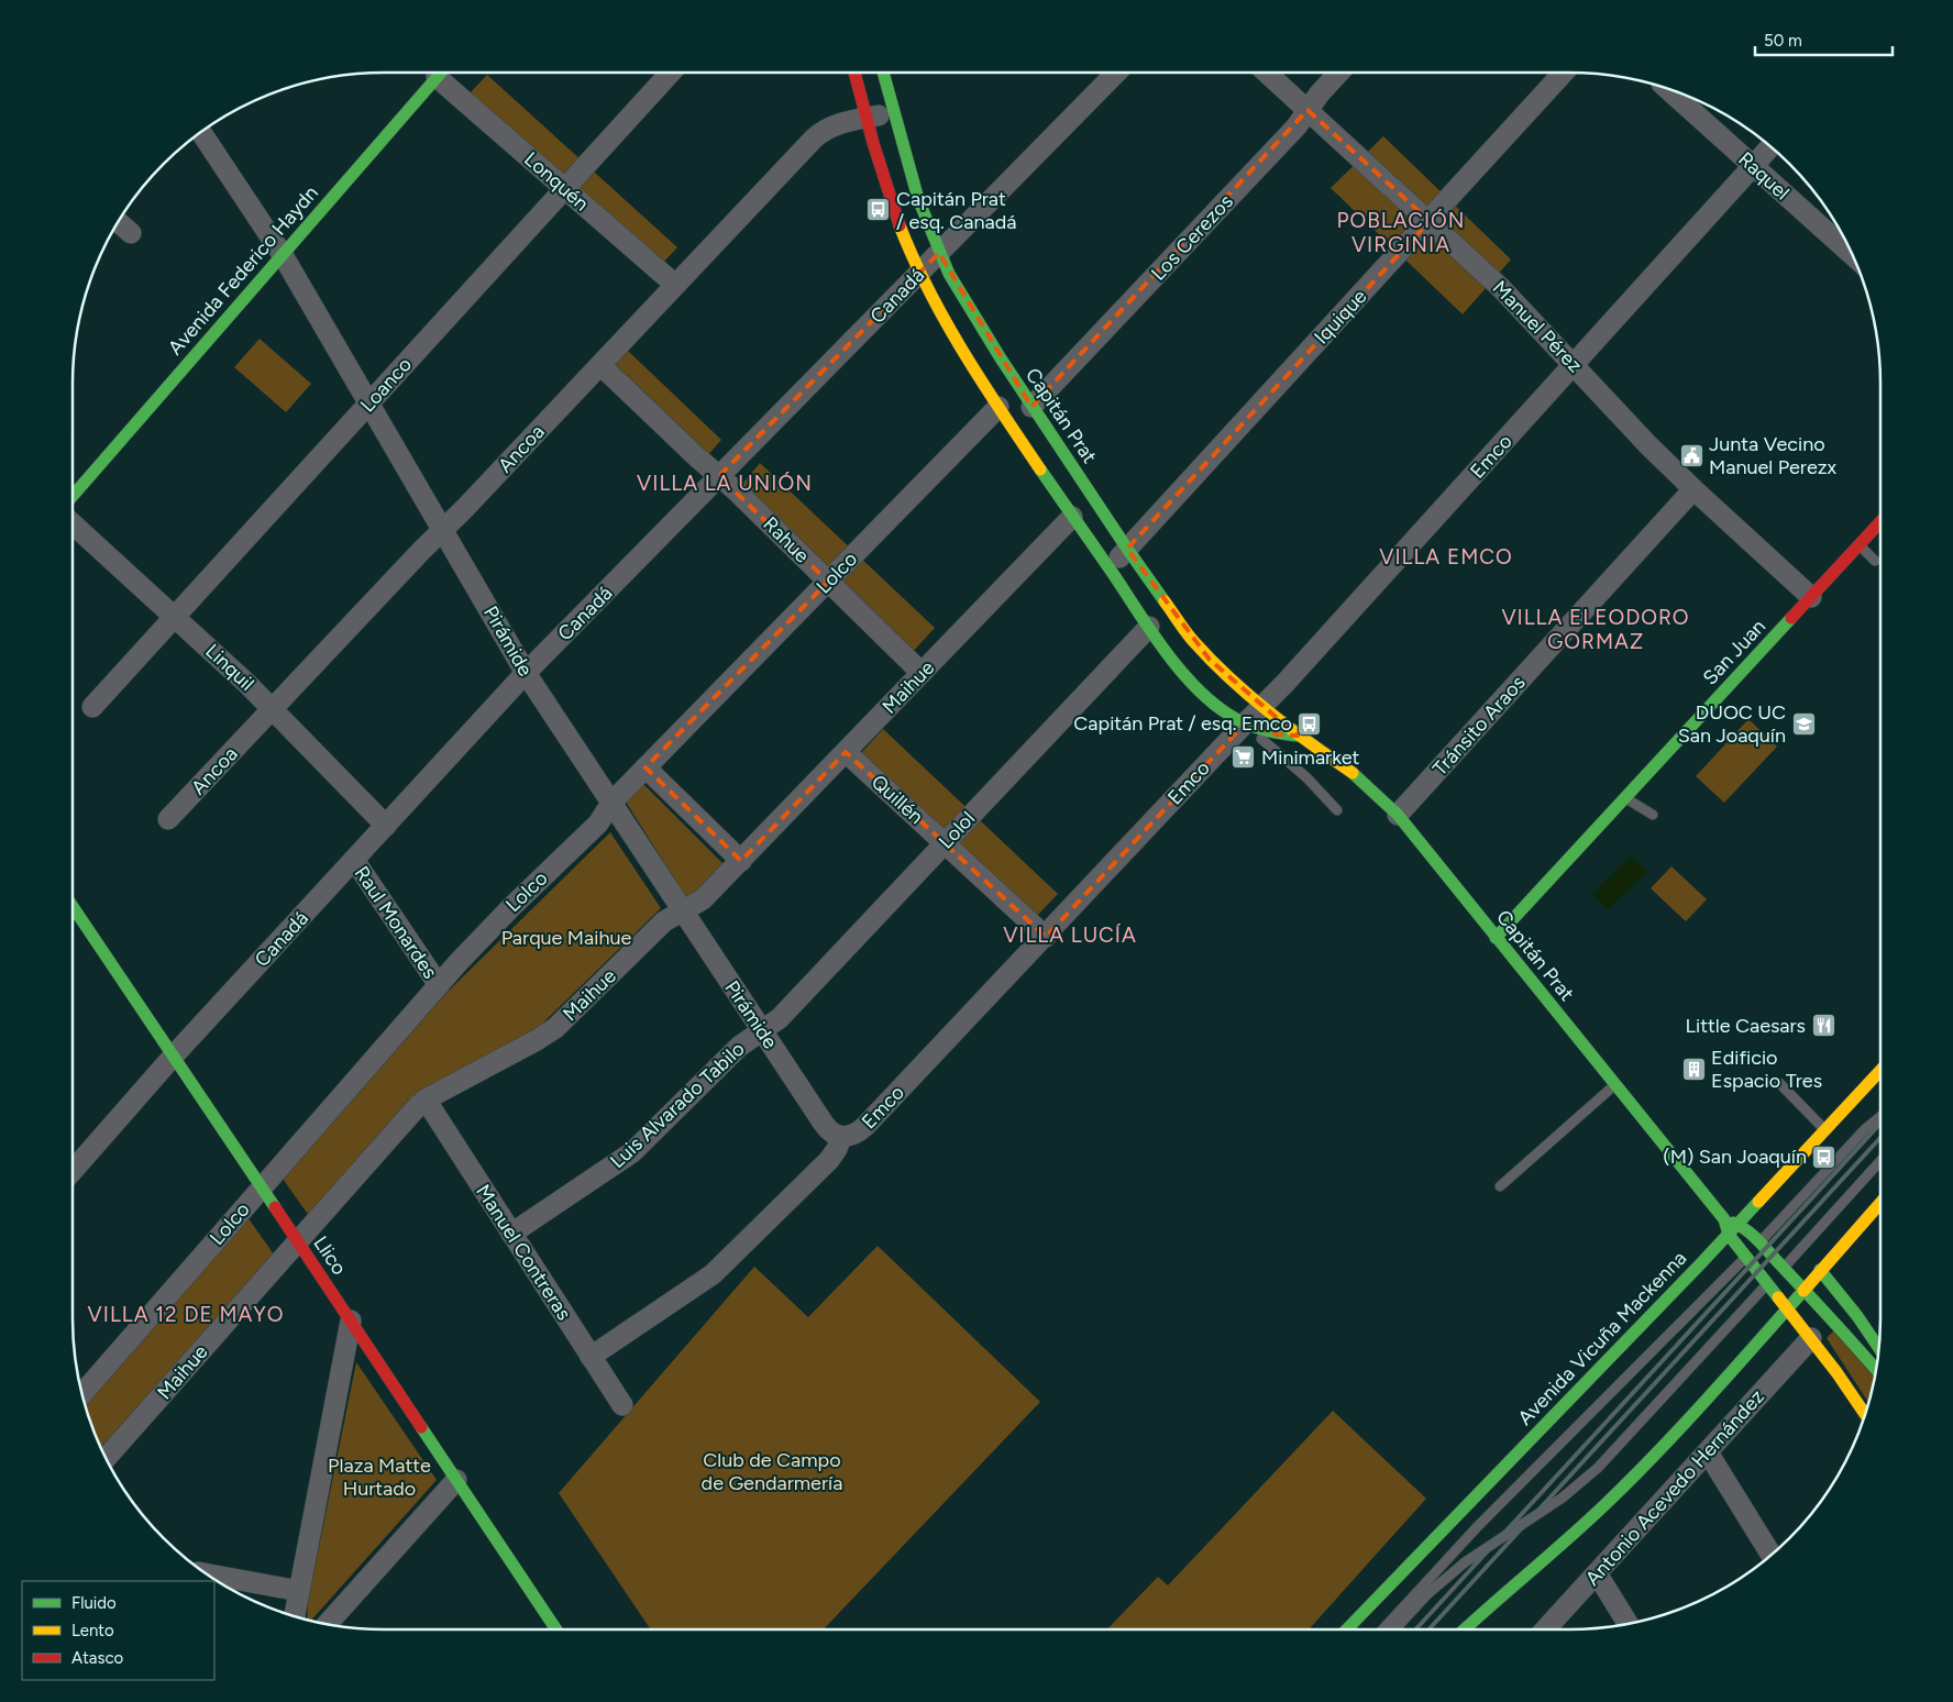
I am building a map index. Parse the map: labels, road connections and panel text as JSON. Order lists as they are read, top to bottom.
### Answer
{
  "streets": {
    "street": [
      "Raquel",
      "Lonquén",
      "Los Cerezos",
      "Avenida Federico Haydn",
      "Canadá",
      "Iquique",
      "Manuel Pérez",
      "Loanco",
      "Capitán Prat",
      "Ancoa",
      "Emco",
      "Rahue",
      "Lolco",
      "Pirámide",
      "San Juan",
      "Linquil",
      "Maihue",
      "Tránsito Araos",
      "Quillén",
      "Lolol",
      "Raul Monardes",
      "Luis Alvarado Tabilo",
      "Manuel Contreras",
      "Llico",
      "Avenida Vicuña Mackenna",
      "Antonio Acevedo Hernández"
    ]
  },
  "crossings": [
    ["Raquel", "Emco"],
    ["Lonquén", "Loanco"],
    ["Lonquén", "Ancoa"],
    ["Los Cerezos", "Manuel Pérez"],
    ["Los Cerezos", "Capitán Prat"],
    ["Avenida Federico Haydn", "Pirámide"],
    ["Canadá", "Capitán Prat"],
    ["Canadá", "Rahue"],
    ["Canadá", "Pirámide"],
    ["Canadá", "Linquil"],
    ["Canadá", "Raul Monardes"],
    ["Canadá", "Llico"],
    ["Iquique", "Manuel Pérez"],
    ["Iquique", "Capitán Prat"],
    ["Manuel Pérez", "Emco"],
    ["Manuel Pérez", "San Juan"],
    ["Manuel Pérez", "Tránsito Araos"],
    ["Loanco", "Pirámide"],
    ["Loanco", "Linquil"],
    ["Capitán Prat", "Ancoa"],
    ["Capitán Prat", "Emco"],
    ["Capitán Prat", "Lolco"],
    ["Capitán Prat", "San Juan"],
    ["Capitán Prat", "Maihue"],
    ["Capitán Prat", "Tránsito Araos"],
    ["Capitán Prat", "Lolol"],
    ["Capitán Prat", "Avenida Vicuña Mackenna"],
    ["Ancoa", "Rahue"],
    ["Ancoa", "Pirámide"],
    ["Ancoa", "Linquil"],
    ["Emco", "Pirámide"],
    ["Emco", "Quillén"],
    ["Emco", "Manuel Contreras"],
    ["Rahue", "Lolco"],
    ["Rahue", "Maihue"],
    ["Lolco", "Pirámide"],
    ["Lolco", "Raul Monardes"],
    ["Lolco", "Llico"],
    ["Pirámide", "Maihue"],
    ["Pirámide", "Lolol"],
    ["Pirámide", "Luis Alvarado Tabilo"],
    ["Maihue", "Quillén"],
    ["Maihue", "Manuel Contreras"],
    ["Maihue", "Llico"],
    ["Quillén", "Lolol"],
    ["Lolol", "Luis Alvarado Tabilo"],
    ["Luis Alvarado Tabilo", "Manuel Contreras"]
  ],
  "districts": [
    "POBLACIÓN VIRGINIA",
    "VILLA LA UNIÓN",
    "VILLA EMCO",
    "VILLA ELEODORO GORMAZ",
    "VILLA LUCÍA",
    "VILLA 12 DE MAYO"
  ],
  "parks": ["Parque Maihue", "Club de Campo de Gendarmería", "Plaza Matte Hurtado"],
  "places": {
    "bus stop": ["Capitán Prat / esq. Canadá", "Capitán Prat / esq. Emco", "(M) San Joaquín"],
    "public building": ["Junta Vecino Manuel Perezx"],
    "school or university": ["DUOC UC San Joaquín"],
    "supermarket": ["Minimarket"],
    "restaurant": ["Little Caesars"],
    "building": ["Edificio Espacio Tres"]
  },
  "legend": ["Fluido", "Lento", "Atasco"],
  "scale_bar": "50 m"
}
